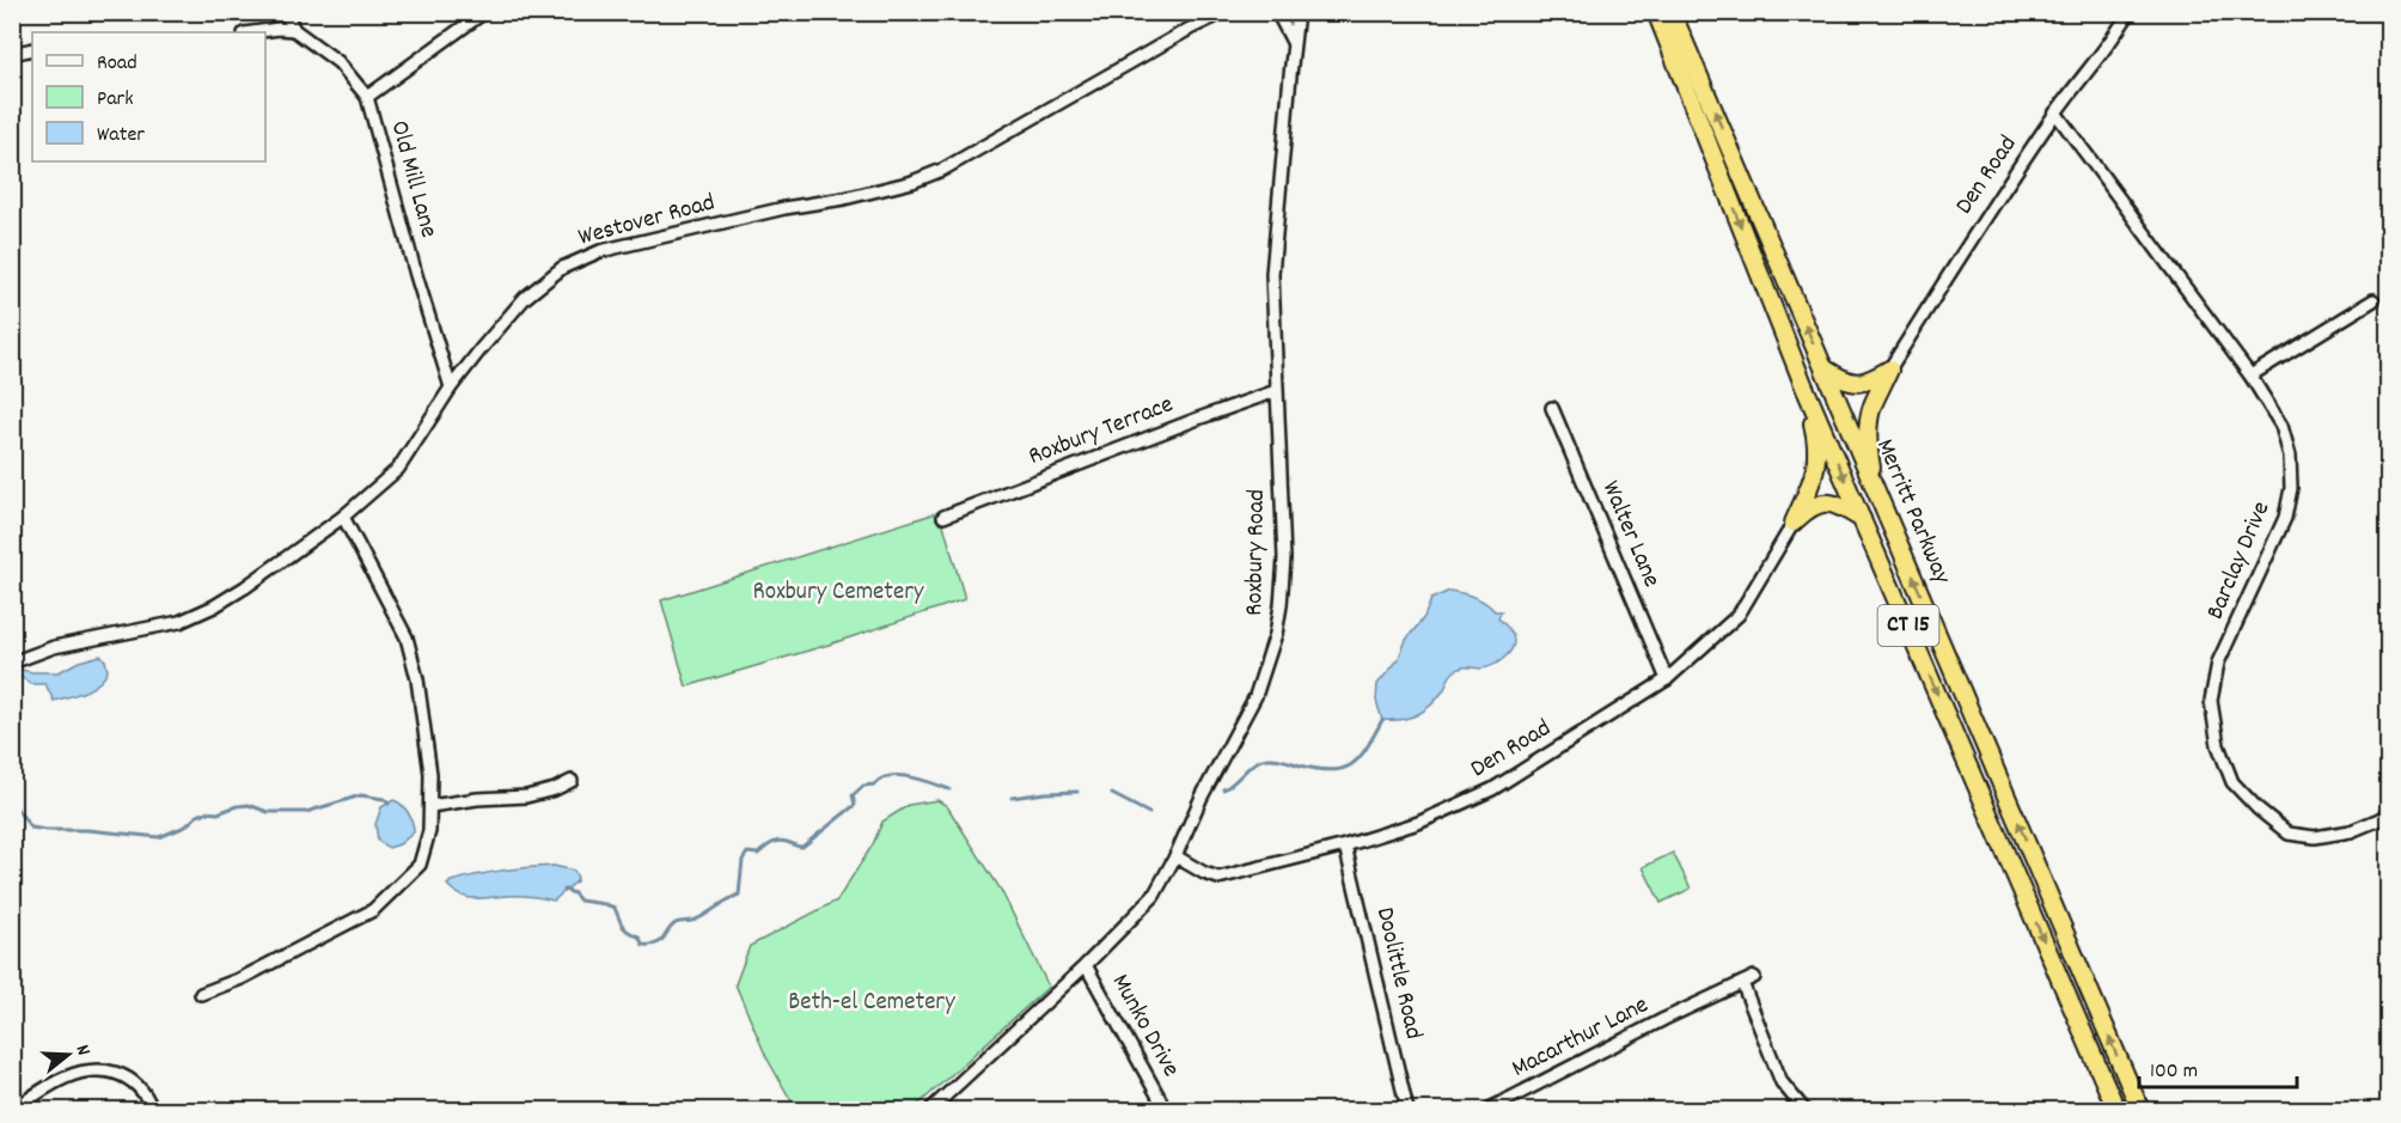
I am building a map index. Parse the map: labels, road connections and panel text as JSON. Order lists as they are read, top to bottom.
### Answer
{
  "streets": {
    "highway": ["Merritt Parkway", "CT 15"],
    "street": [
      "Den Road",
      "Old Mill Lane",
      "Westover Road",
      "Roxbury Terrace",
      "Walter Lane",
      "Roxbury Road",
      "Barclay Drive",
      "Doolittle Road",
      "Munko Drive",
      "Macarthur Lane"
    ]
  },
  "crossings": [
    ["Den Road", "Walter Lane"],
    ["Den Road", "Roxbury Road"],
    ["Den Road", "Barclay Drive"],
    ["Den Road", "Doolittle Road"],
    ["Old Mill Lane", "Westover Road"],
    ["Roxbury Terrace", "Roxbury Road"],
    ["Roxbury Road", "Munko Drive"]
  ],
  "parks": ["Roxbury Cemetery", "Beth-el Cemetery"],
  "legend": ["Road", "Park", "Water"],
  "scale_bar": "100 m",
  "north": "right"
}
